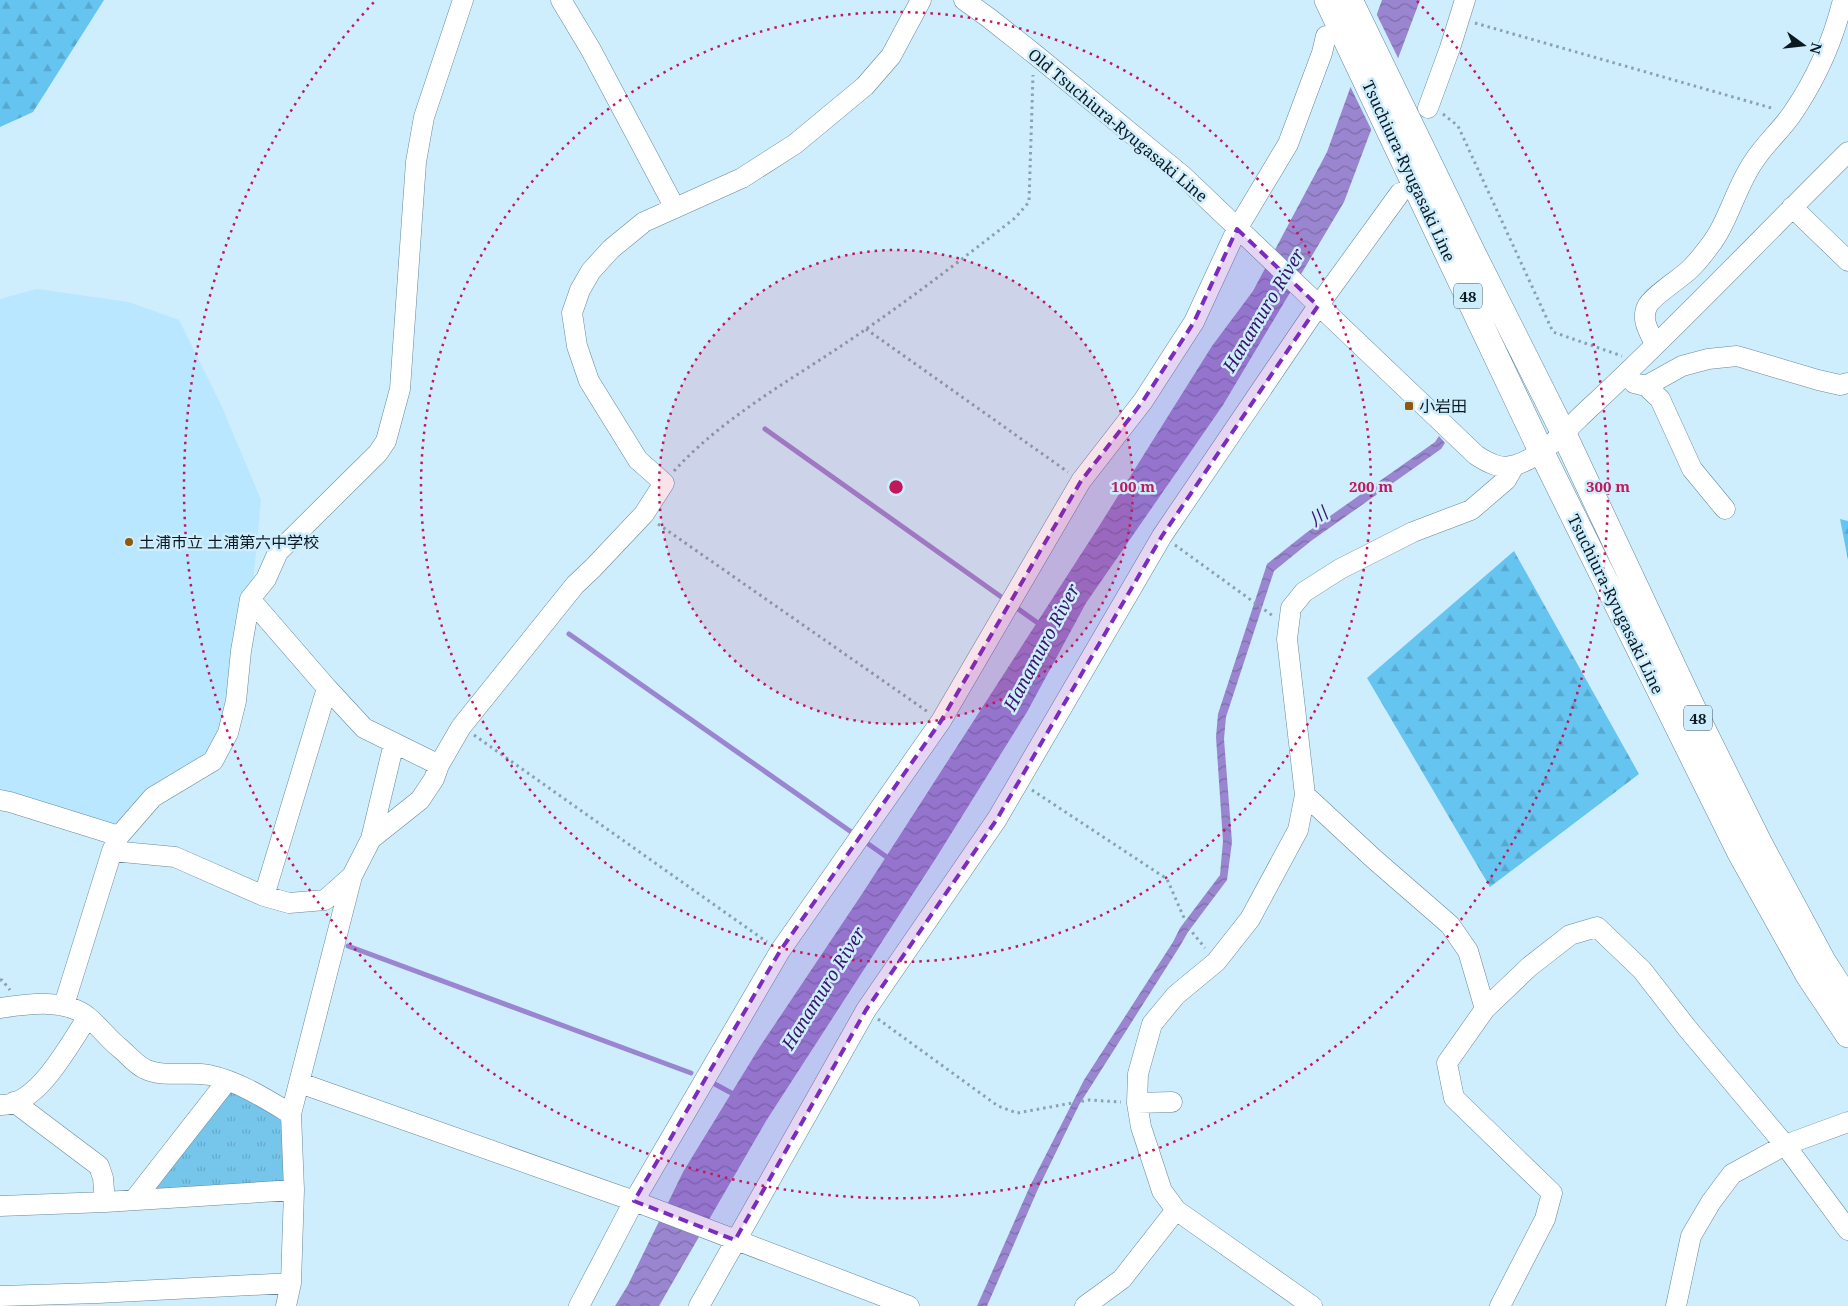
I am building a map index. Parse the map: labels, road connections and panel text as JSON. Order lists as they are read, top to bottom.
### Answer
{
  "streets": {
    "main road": ["Tsuchiura-Ryugasaki Line", "48"],
    "street": ["Old Tsuchiura-Ryugasaki Line"]
  },
  "water": ["Hanamuro River", "川"],
  "places": {
    "transit": ["小岩田"],
    "other": ["土浦市立 土浦第六中学校"]
  },
  "north": "right",
  "rings": ["100 m", "200 m", "300 m"]
}
